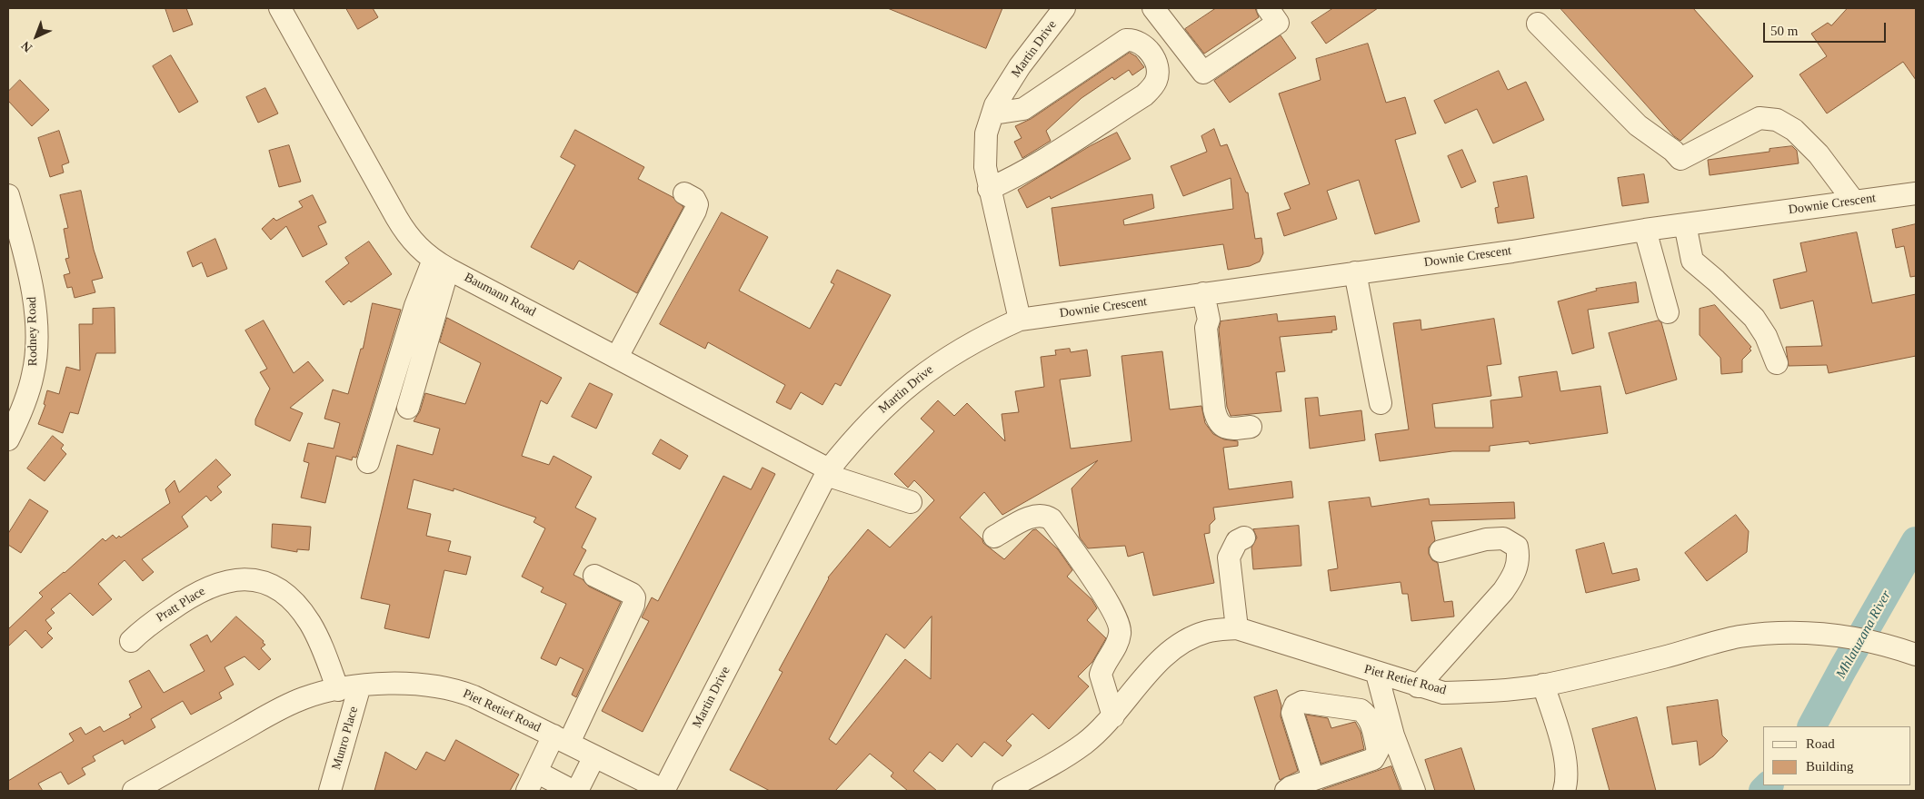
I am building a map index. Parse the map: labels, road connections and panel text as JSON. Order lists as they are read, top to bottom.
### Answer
{
  "streets": {
    "street": [
      "Martin Drive",
      "Downie Crescent",
      "Baumann Road",
      "Rodney Road",
      "Pratt Place",
      "Piet Retief Road",
      "Munro Place"
    ]
  },
  "crossings": [
    ["Martin Drive", "Downie Crescent"],
    ["Martin Drive", "Baumann Road"],
    ["Martin Drive", "Piet Retief Road"],
    ["Pratt Place", "Piet Retief Road"],
    ["Piet Retief Road", "Munro Place"]
  ],
  "water": ["Mhlatuzana River"],
  "legend": ["Road", "Building"],
  "scale_bar": "50 m",
  "north": "bottom left"
}
